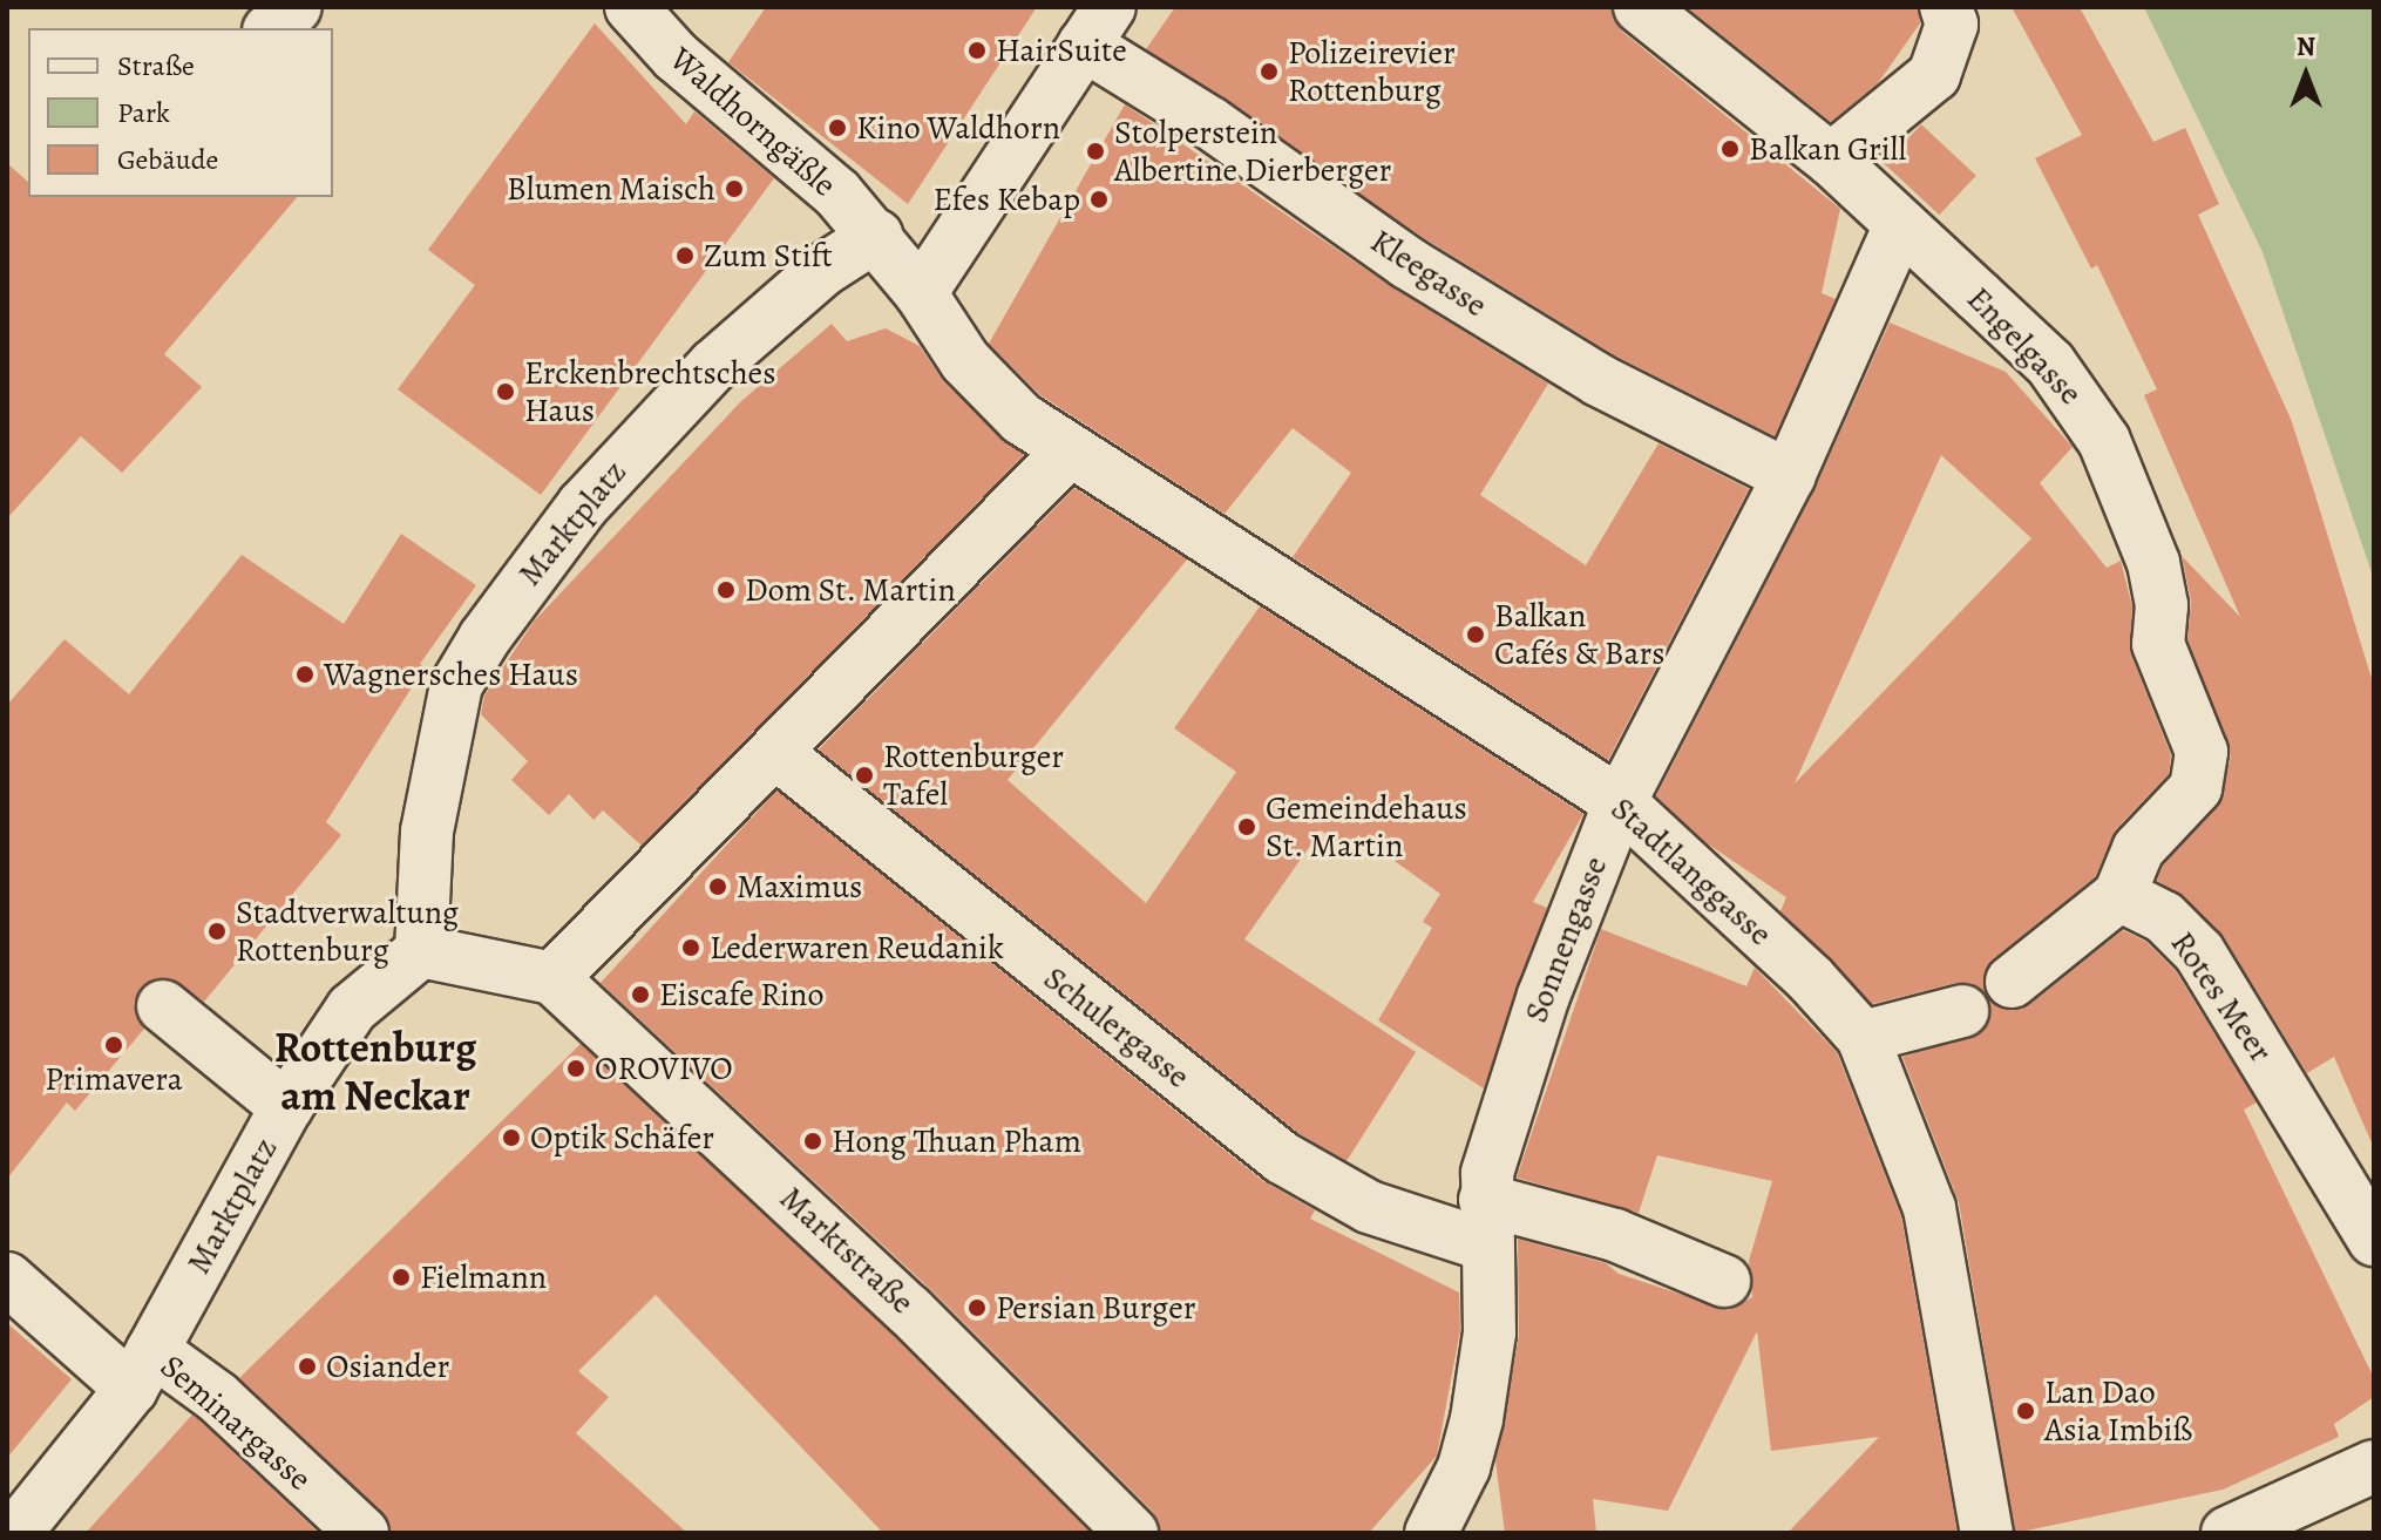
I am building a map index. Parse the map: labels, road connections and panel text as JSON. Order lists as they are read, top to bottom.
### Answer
{
  "streets": {
    "street": [
      "Waldhorngäßle",
      "Kleegasse",
      "Engelgasse",
      "Marktplatz",
      "Stadtlanggasse",
      "Sonnengasse",
      "Rotes Meer",
      "Schulergasse",
      "Marktstraße",
      "Seminargasse"
    ]
  },
  "crossings": [
    ["Waldhorngäßle", "Marktplatz"],
    ["Kleegasse", "Sonnengasse"],
    ["Engelgasse", "Sonnengasse"],
    ["Engelgasse", "Rotes Meer"],
    ["Marktplatz", "Seminargasse"],
    ["Stadtlanggasse", "Sonnengasse"],
    ["Sonnengasse", "Schulergasse"]
  ],
  "districts": ["Rottenburg am Neckar"],
  "places": [
    "HairSuite",
    "Polizeirevier Rottenburg",
    "Kino Waldhorn",
    "Balkan Grill",
    "Stolperstein Albertine Dierberger",
    "Blumen Maisch",
    "Efes Kebap",
    "Zum Stift",
    "Erckenbrechtsches Haus",
    "Dom St. Martin",
    "Balkan Cafés & Bars",
    "Wagnersches Haus",
    "Rottenburger Tafel",
    "Gemeindehaus St. Martin",
    "Maximus",
    "Stadtverwaltung Rottenburg",
    "Lederwaren Reudanik",
    "Eiscafe Rino",
    "Primavera",
    "OROVIVO",
    "Optik Schäfer",
    "Hong Thuan Pham",
    "Fielmann",
    "Persian Burger",
    "Osiander",
    "Lan Dao Asia Imbiß"
  ],
  "legend": ["Straße", "Park", "Gebäude"],
  "north": "top"
}
